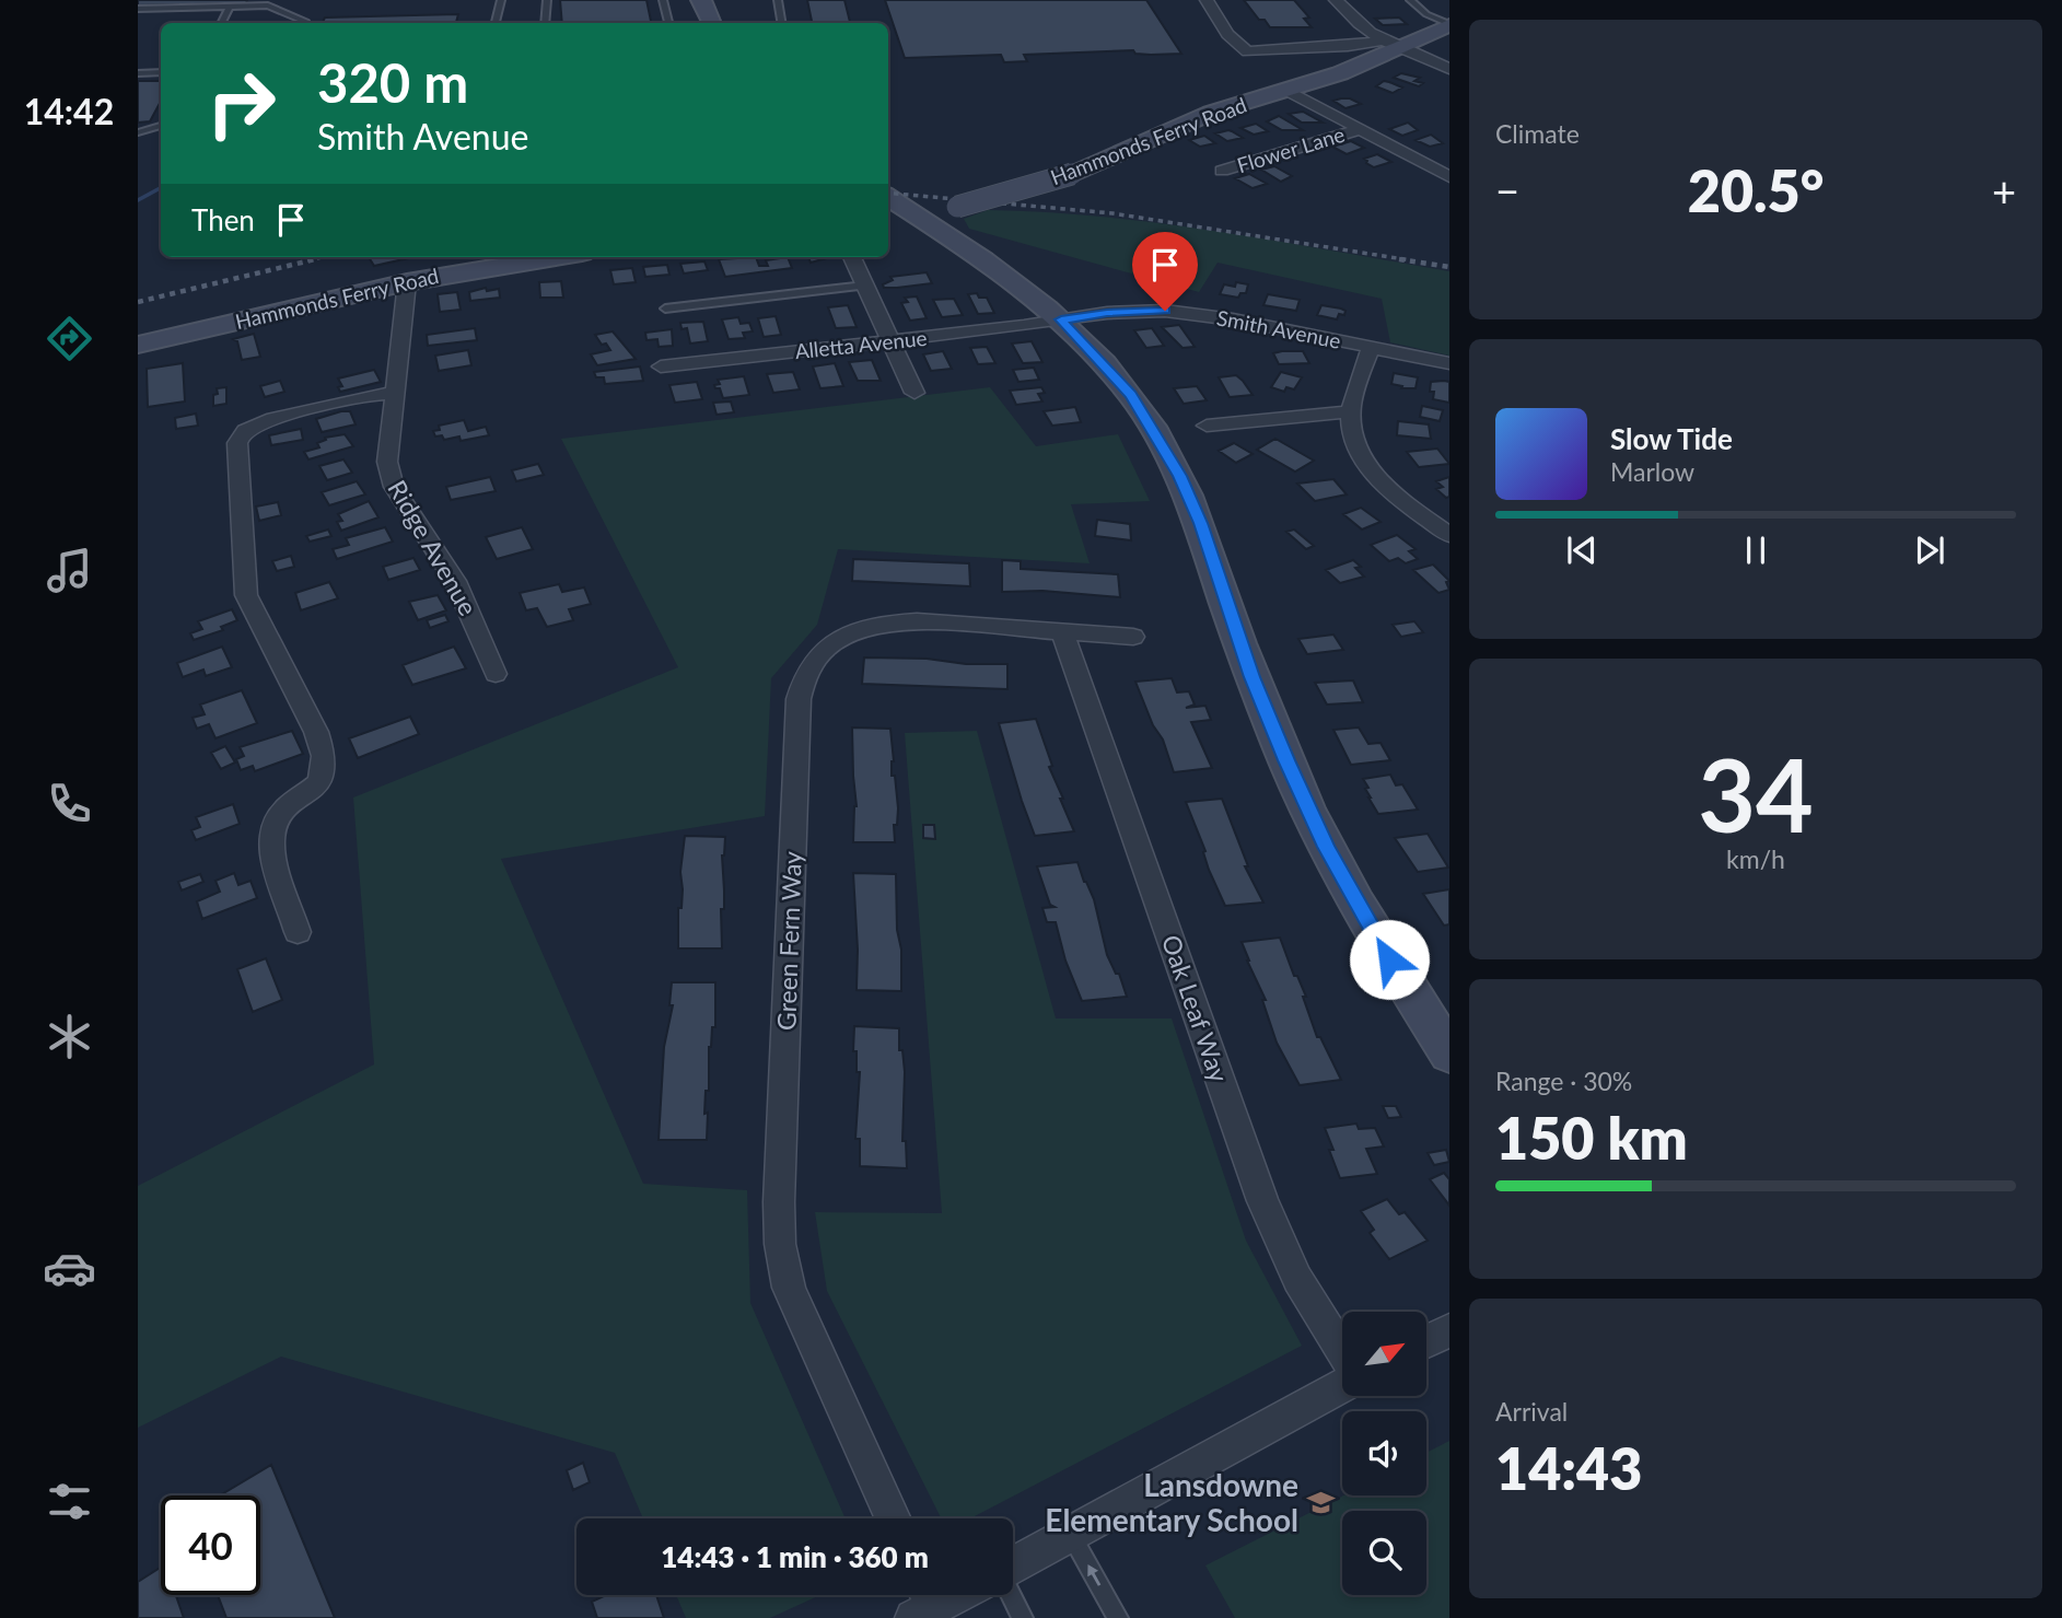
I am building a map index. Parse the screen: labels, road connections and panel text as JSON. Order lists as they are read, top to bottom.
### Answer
{
  "streets": {
    "street": [
      "Hammonds Ferry Road",
      "Flower Lane",
      "Smith Avenue",
      "Alletta Avenue",
      "Ridge Avenue",
      "Green Fern Way",
      "Oak Leaf Way"
    ]
  },
  "crossings": [
    ["Hammonds Ferry Road", "Ridge Avenue"],
    ["Smith Avenue", "Alletta Avenue"],
    ["Green Fern Way", "Oak Leaf Way"]
  ],
  "places": {
    "school or university": ["Lansdowne Elementary School"]
  },
  "north": "top right",
  "page": {
    "tabs": "14:42",
    "tile": [
      "Climate",
      ["34", "km/h"],
      ["Range · 30%", "150 km"],
      ["Arrival", "14:43"]
    ],
    "turn": ["320 m", "Smith Avenue"],
    "heat": ["−", "20.5°", "+"],
    "then": "Then",
    "song": ["Slow Tide", "Marlow"],
    "limit": "40",
    "trip": "14:43 · 1 min · 360 m"
  }
}
